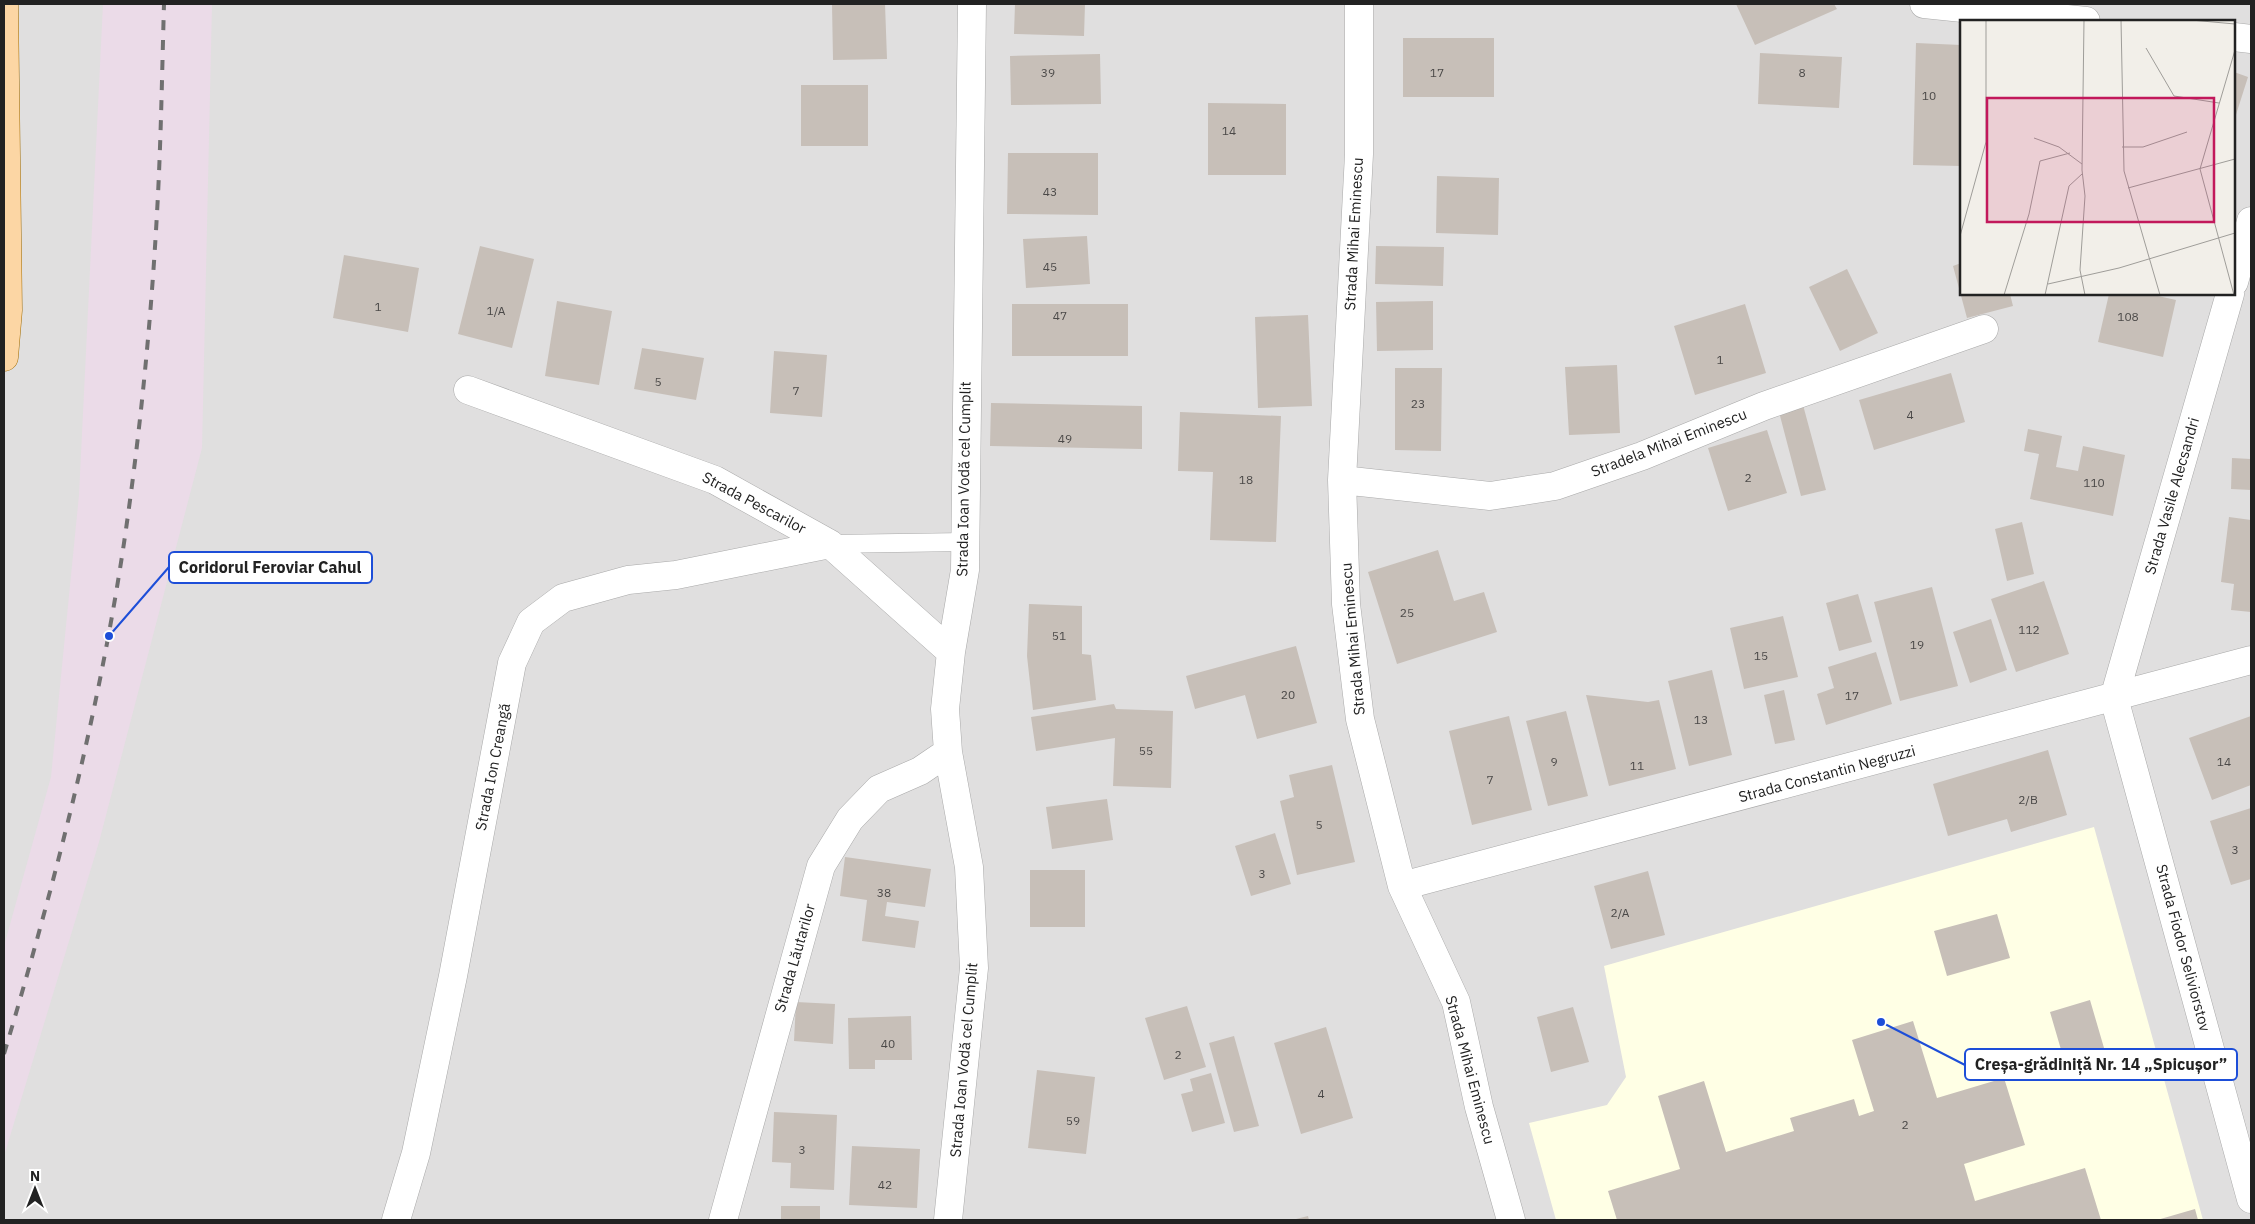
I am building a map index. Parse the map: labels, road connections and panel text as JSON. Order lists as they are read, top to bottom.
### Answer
{
  "streets": {
    "street": [
      "Strada Mihai Eminescu",
      "Stradela Mihai Eminescu",
      "Strada Ioan Vodă cel Cumplit",
      "Strada Vasile Alecsandri",
      "Strada Pescarilor",
      "Strada Ion Creangă",
      "Strada Constantin Negruzzi",
      "Strada Fiodor Seliviorstov",
      "Strada Lăutarilor"
    ]
  },
  "crossings": [
    ["Strada Mihai Eminescu", "Stradela Mihai Eminescu"],
    ["Strada Mihai Eminescu", "Strada Constantin Negruzzi"],
    ["Strada Ioan Vodă cel Cumplit", "Strada Pescarilor"],
    ["Strada Ioan Vodă cel Cumplit", "Strada Lăutarilor"],
    ["Strada Vasile Alecsandri", "Strada Constantin Negruzzi"],
    ["Strada Vasile Alecsandri", "Strada Fiodor Seliviorstov"],
    ["Strada Pescarilor", "Strada Ion Creangă"],
    ["Strada Constantin Negruzzi", "Strada Fiodor Seliviorstov"]
  ],
  "places": ["Coridorul Feroviar Cahul", "Creșa-grădiniță Nr. 14 „Spicușor”"],
  "house_numbers": [
    "39",
    "17",
    "8",
    "10",
    "14",
    "43",
    "45",
    "1",
    "1/A",
    "47",
    "108",
    "1",
    "5",
    "7",
    "23",
    "4",
    "49",
    "2",
    "18",
    "110",
    "25",
    "112",
    "51",
    "19",
    "15",
    "20",
    "17",
    "13",
    "55",
    "9",
    "14",
    "11",
    "7",
    "2/B",
    "5",
    "3",
    "3",
    "38",
    "2/A",
    "40",
    "2",
    "4",
    "59",
    "2",
    "3",
    "42"
  ],
  "north": "top"
}
